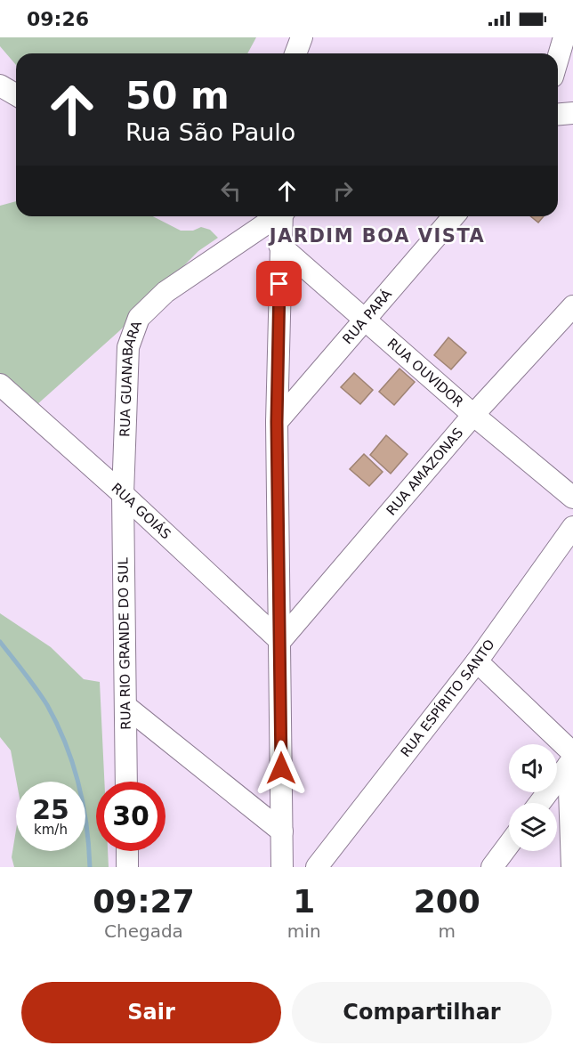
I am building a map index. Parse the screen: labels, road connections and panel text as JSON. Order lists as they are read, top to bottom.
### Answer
{
  "streets": {
    "street": [
      "RUA PARÁ",
      "RUA OUVIDOR",
      "RUA GUANABARA",
      "RUA AMAZONAS",
      "RUA GOIÁS",
      "RUA RIO GRANDE DO SUL",
      "RUA ESPÍRITO SANTO"
    ]
  },
  "crossings": [
    ["RUA PARÁ", "RUA OUVIDOR"],
    ["RUA OUVIDOR", "RUA AMAZONAS"],
    ["RUA GUANABARA", "RUA GOIÁS"],
    ["RUA GUANABARA", "RUA RIO GRANDE DO SUL"],
    ["RUA AMAZONAS", "RUA GOIÁS"],
    ["RUA GOIÁS", "RUA RIO GRANDE DO SUL"]
  ],
  "districts": ["JARDIM BOA VISTA"],
  "page": {
    "status": "09:26",
    "turn": ["50 m", "Rua São Paulo"],
    "speed": "25 km/h",
    "limit": "30",
    "eta": [
      "09:27",
      "Chegada",
      "1",
      "min",
      "200",
      "m"
    ],
    "buttons": ["Sair", "Compartilhar"]
  }
}
